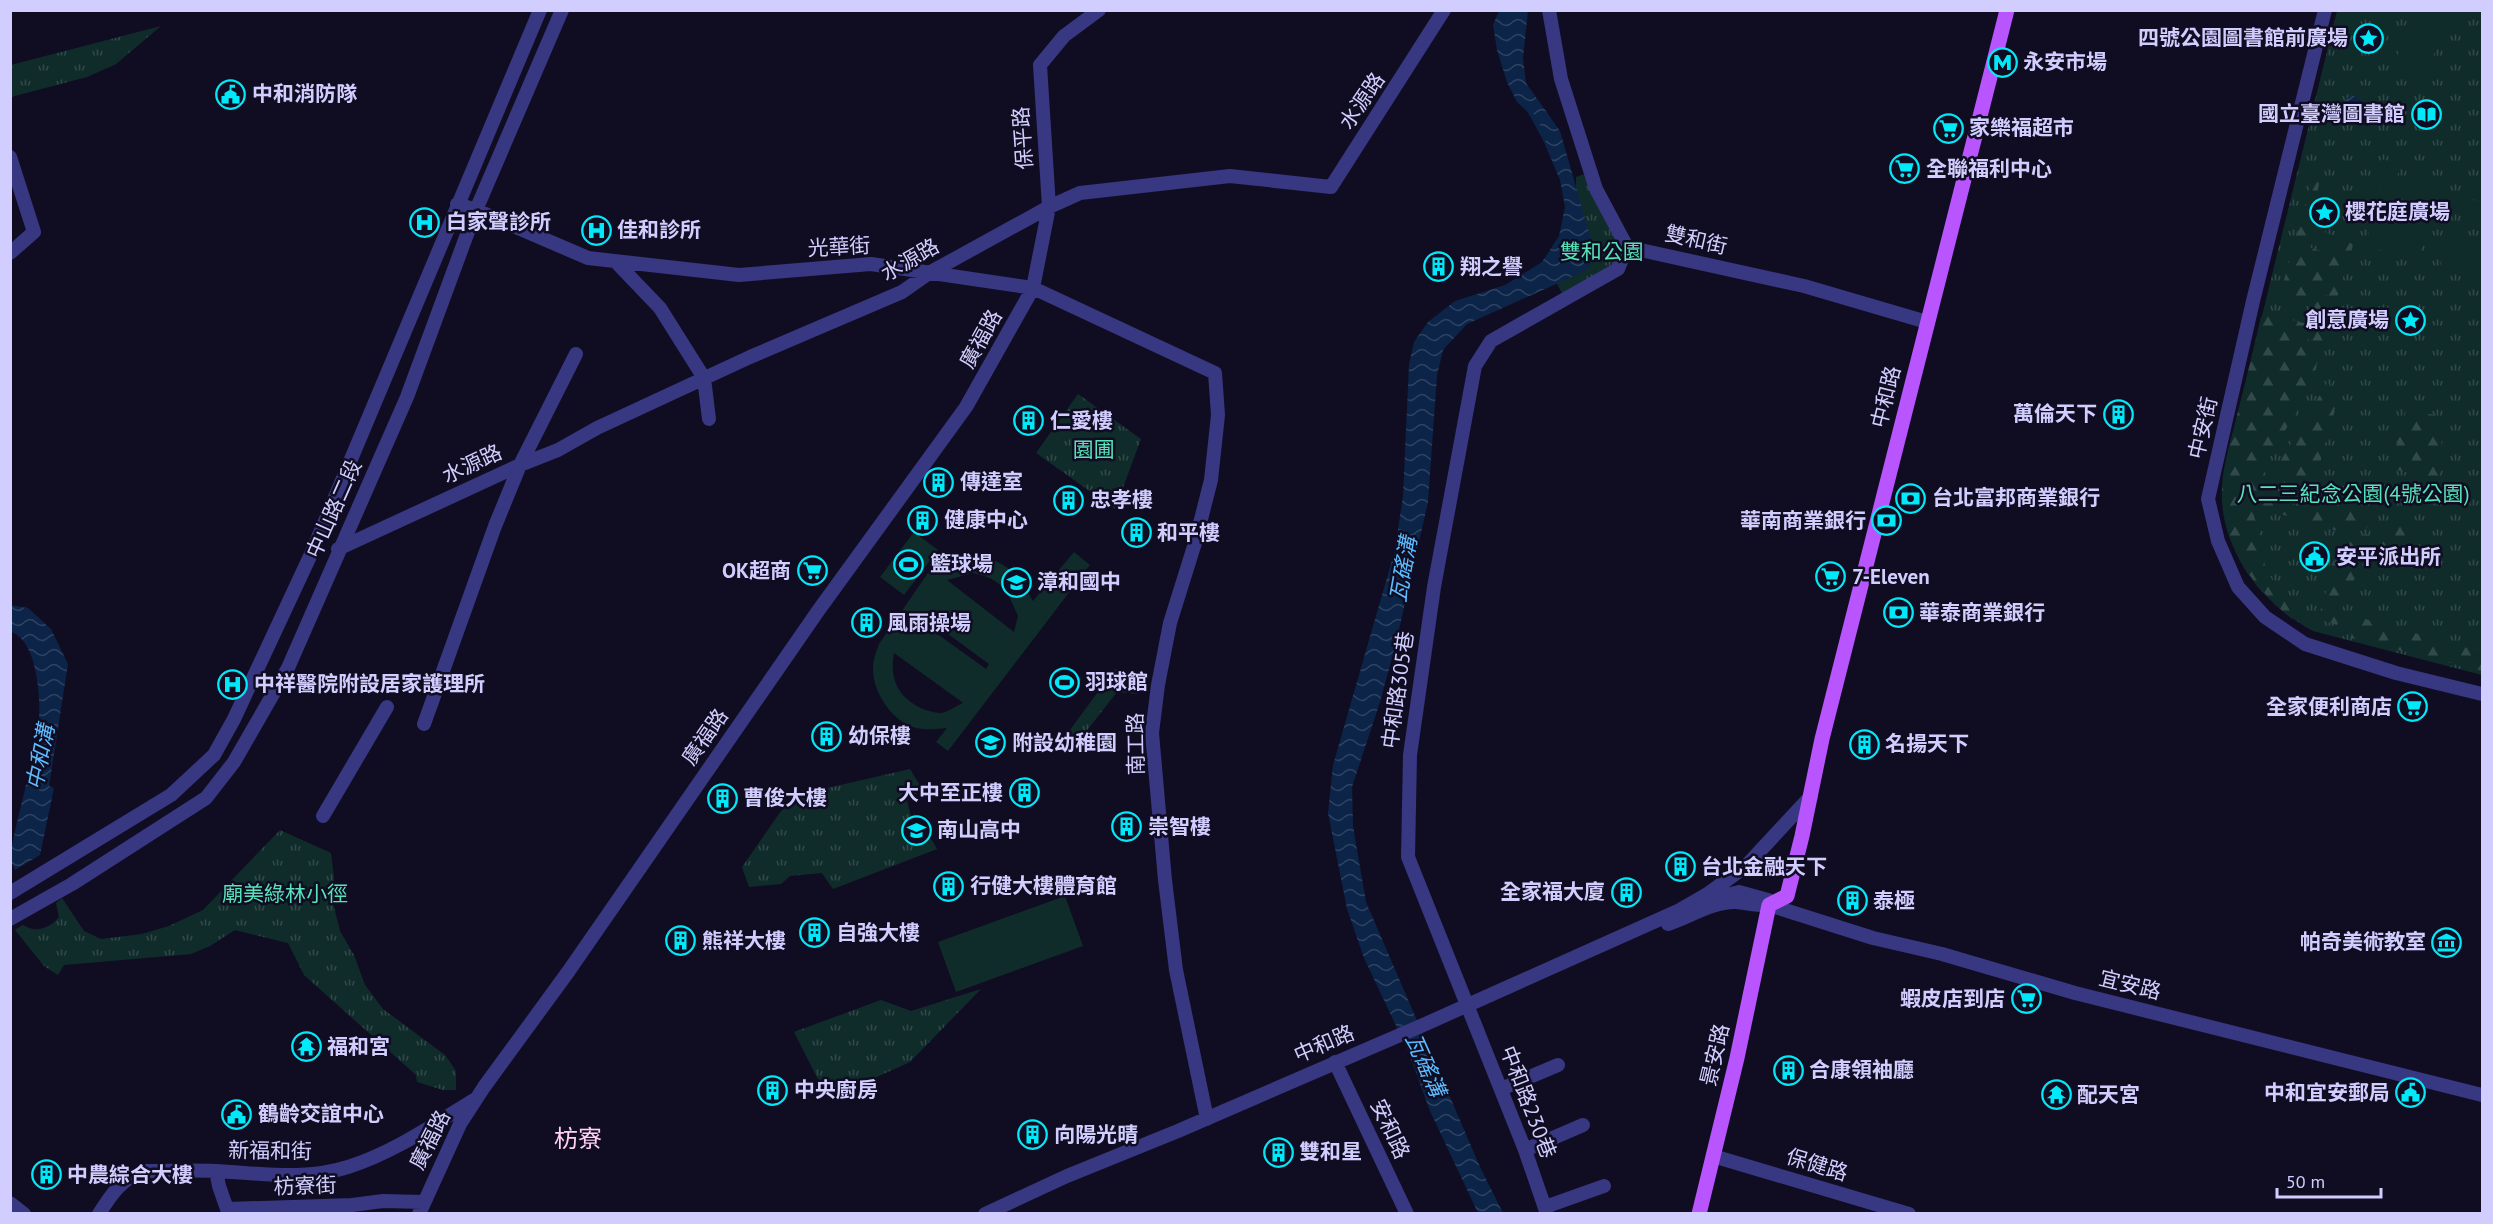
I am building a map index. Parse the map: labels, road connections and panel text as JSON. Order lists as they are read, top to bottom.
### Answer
{
  "streets": {
    "main road": ["中和路", "景安路"],
    "street": [
      "水源路",
      "保平路",
      "雙和街",
      "光華街",
      "廣福路",
      "中安街",
      "中山路二段",
      "中和路305巷",
      "南工路",
      "宜安路",
      "中和路230巷",
      "安和路",
      "新福和街",
      "保健路",
      "枋寮街"
    ]
  },
  "crossings": [
    ["水源路", "保平路"],
    ["水源路", "光華街"],
    ["水源路", "中山路二段"],
    ["保平路", "光華街"],
    ["保平路", "廣福路"],
    ["雙和街", "中和路"],
    ["雙和街", "中和路305巷"],
    ["光華街", "廣福路"],
    ["光華街", "中山路二段"],
    ["光華街", "南工路"],
    ["廣福路", "新福和街"],
    ["廣福路", "枋寮街"],
    ["中和路", "中和路305巷"],
    ["中和路", "南工路"],
    ["中和路", "宜安路"],
    ["中和路", "景安路"],
    ["中和路", "中和路230巷"],
    ["中和路", "安和路"],
    ["中和路305巷", "中和路230巷"],
    ["宜安路", "景安路"],
    ["景安路", "保健路"],
    ["新福和街", "枋寮街"]
  ],
  "districts": ["枋寮"],
  "water": ["瓦磘溝", "中和溝"],
  "parks": [
    "雙和公園",
    "園圃",
    "八二三紀念公園(4號公園)",
    "廟美綠林小徑"
  ],
  "places": {
    "place": ["四號公園圖書館前廣場", "櫻花庭廣場", "創意廣場"],
    "metro station": ["永安市場"],
    "public building": [
      "中和消防隊",
      "安平派出所",
      "中和宜安郵局",
      "鶴齡交誼中心"
    ],
    "library": ["國立臺灣圖書館"],
    "supermarket": [
      "家樂福超市",
      "全聯福利中心",
      "OK超商",
      "7-Eleven",
      "全家便利商店",
      "蝦皮店到店"
    ],
    "hospital": ["白家聲診所", "佳和診所", "中祥醫院附設居家護理所"],
    "building": [
      "翔之譽",
      "萬倫天下",
      "仁愛樓",
      "傳達室",
      "忠孝樓",
      "健康中心",
      "和平樓",
      "風雨操場",
      "幼保樓",
      "名揚天下",
      "大中至正樓",
      "曹俊大樓",
      "崇智樓",
      "台北金融天下",
      "行健大樓體育館",
      "全家福大廈",
      "泰極",
      "自強大樓",
      "熊祥大樓",
      "合康領袖廳",
      "中央廚房",
      "向陽光晴",
      "雙和星",
      "中農綜合大樓"
    ],
    "bank": ["台北富邦商業銀行", "華南商業銀行", "華泰商業銀行"],
    "sports": ["籃球場", "羽球館"],
    "school or university": ["漳和國中", "附設幼稚園", "南山高中"],
    "museum": ["帕奇美術教室"],
    "temple": ["福和宮", "配天宮"]
  },
  "scale_bar": "50 m"
}
